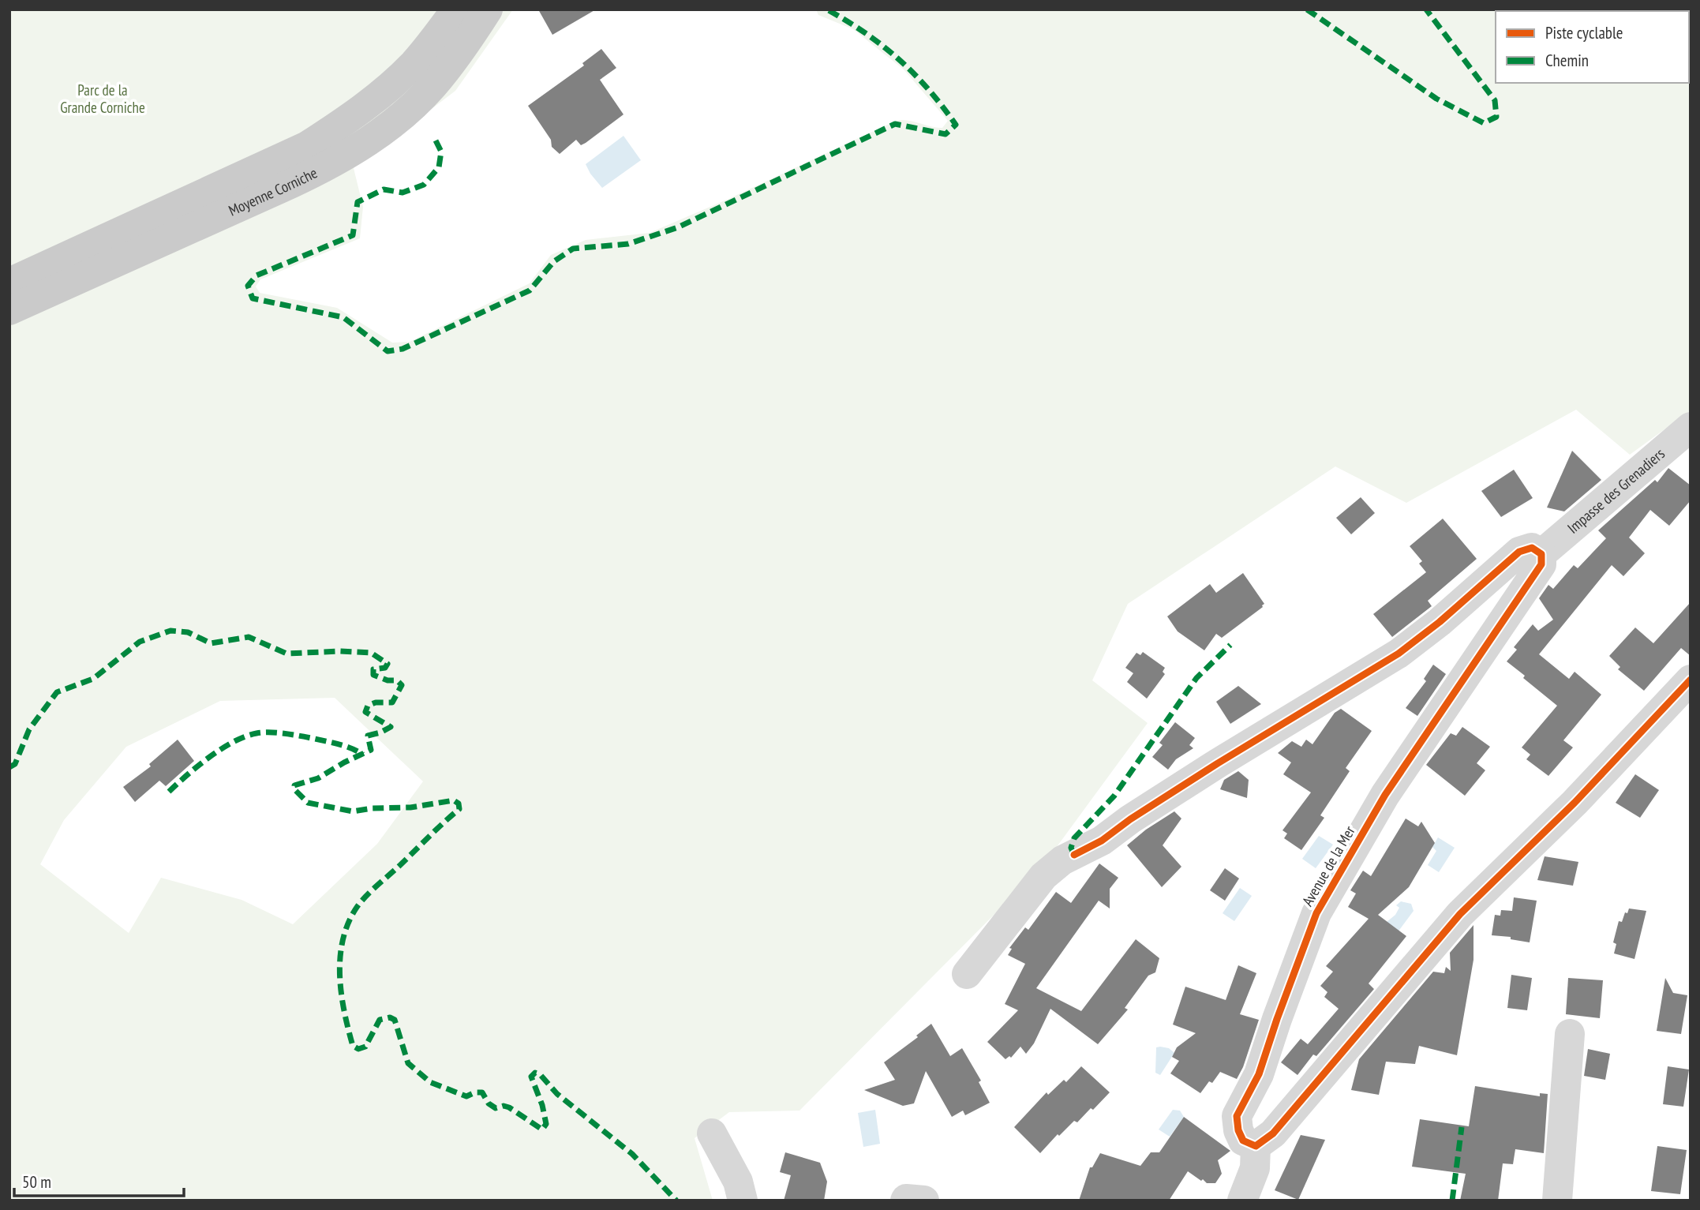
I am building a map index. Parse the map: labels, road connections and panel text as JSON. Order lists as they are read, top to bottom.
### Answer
{
  "streets": {
    "main road": ["Moyenne Corniche"],
    "street": ["Impasse des Grenadiers", "Avenue de la Mer"]
  },
  "crossings": [
    ["Impasse des Grenadiers", "Avenue de la Mer"]
  ],
  "parks": ["Parc de la Grande Corniche"],
  "legend": ["Piste cyclable", "Chemin"],
  "scale_bar": "50 m"
}
